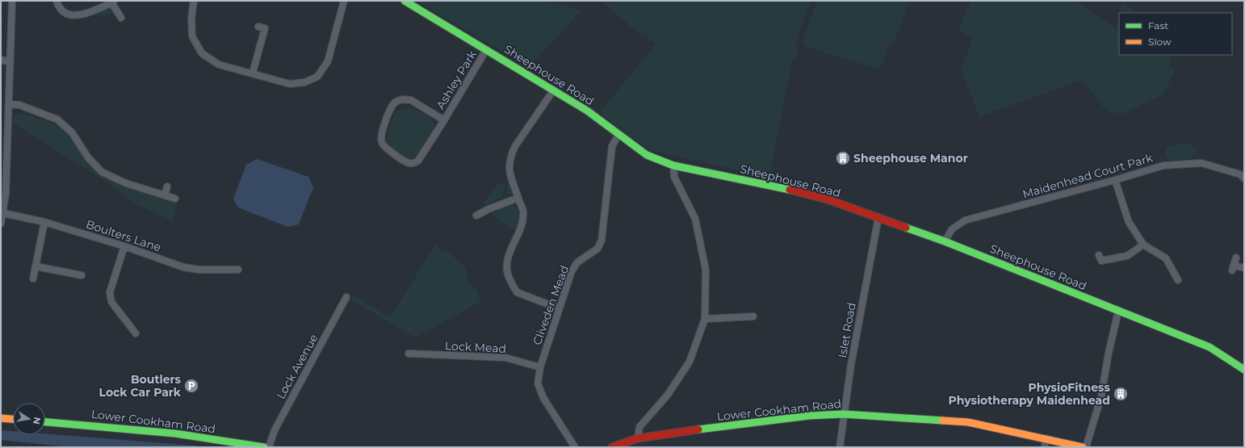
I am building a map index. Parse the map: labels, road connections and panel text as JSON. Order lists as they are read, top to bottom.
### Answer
{
  "streets": {
    "street": [
      "Sheephouse Road",
      "Ashley Park",
      "Maidenhead Court Park",
      "Boulters Lane",
      "Cliveden Mead",
      "Islet Road",
      "Lock Mead",
      "Lock Avenue",
      "Lower Cookham Road"
    ]
  },
  "crossings": [
    ["Sheephouse Road", "Ashley Park"],
    ["Sheephouse Road", "Maidenhead Court Park"],
    ["Sheephouse Road", "Cliveden Mead"],
    ["Sheephouse Road", "Islet Road"],
    ["Cliveden Mead", "Lock Mead"],
    ["Islet Road", "Lower Cookham Road"]
  ],
  "places": {
    "building": ["Sheephouse Manor", "PhysioFitness Physiotherapy Maidenhead"],
    "parking": ["Boutlers Lock Car Park"]
  },
  "legend": ["Fast", "Slow"],
  "north": "right"
}
